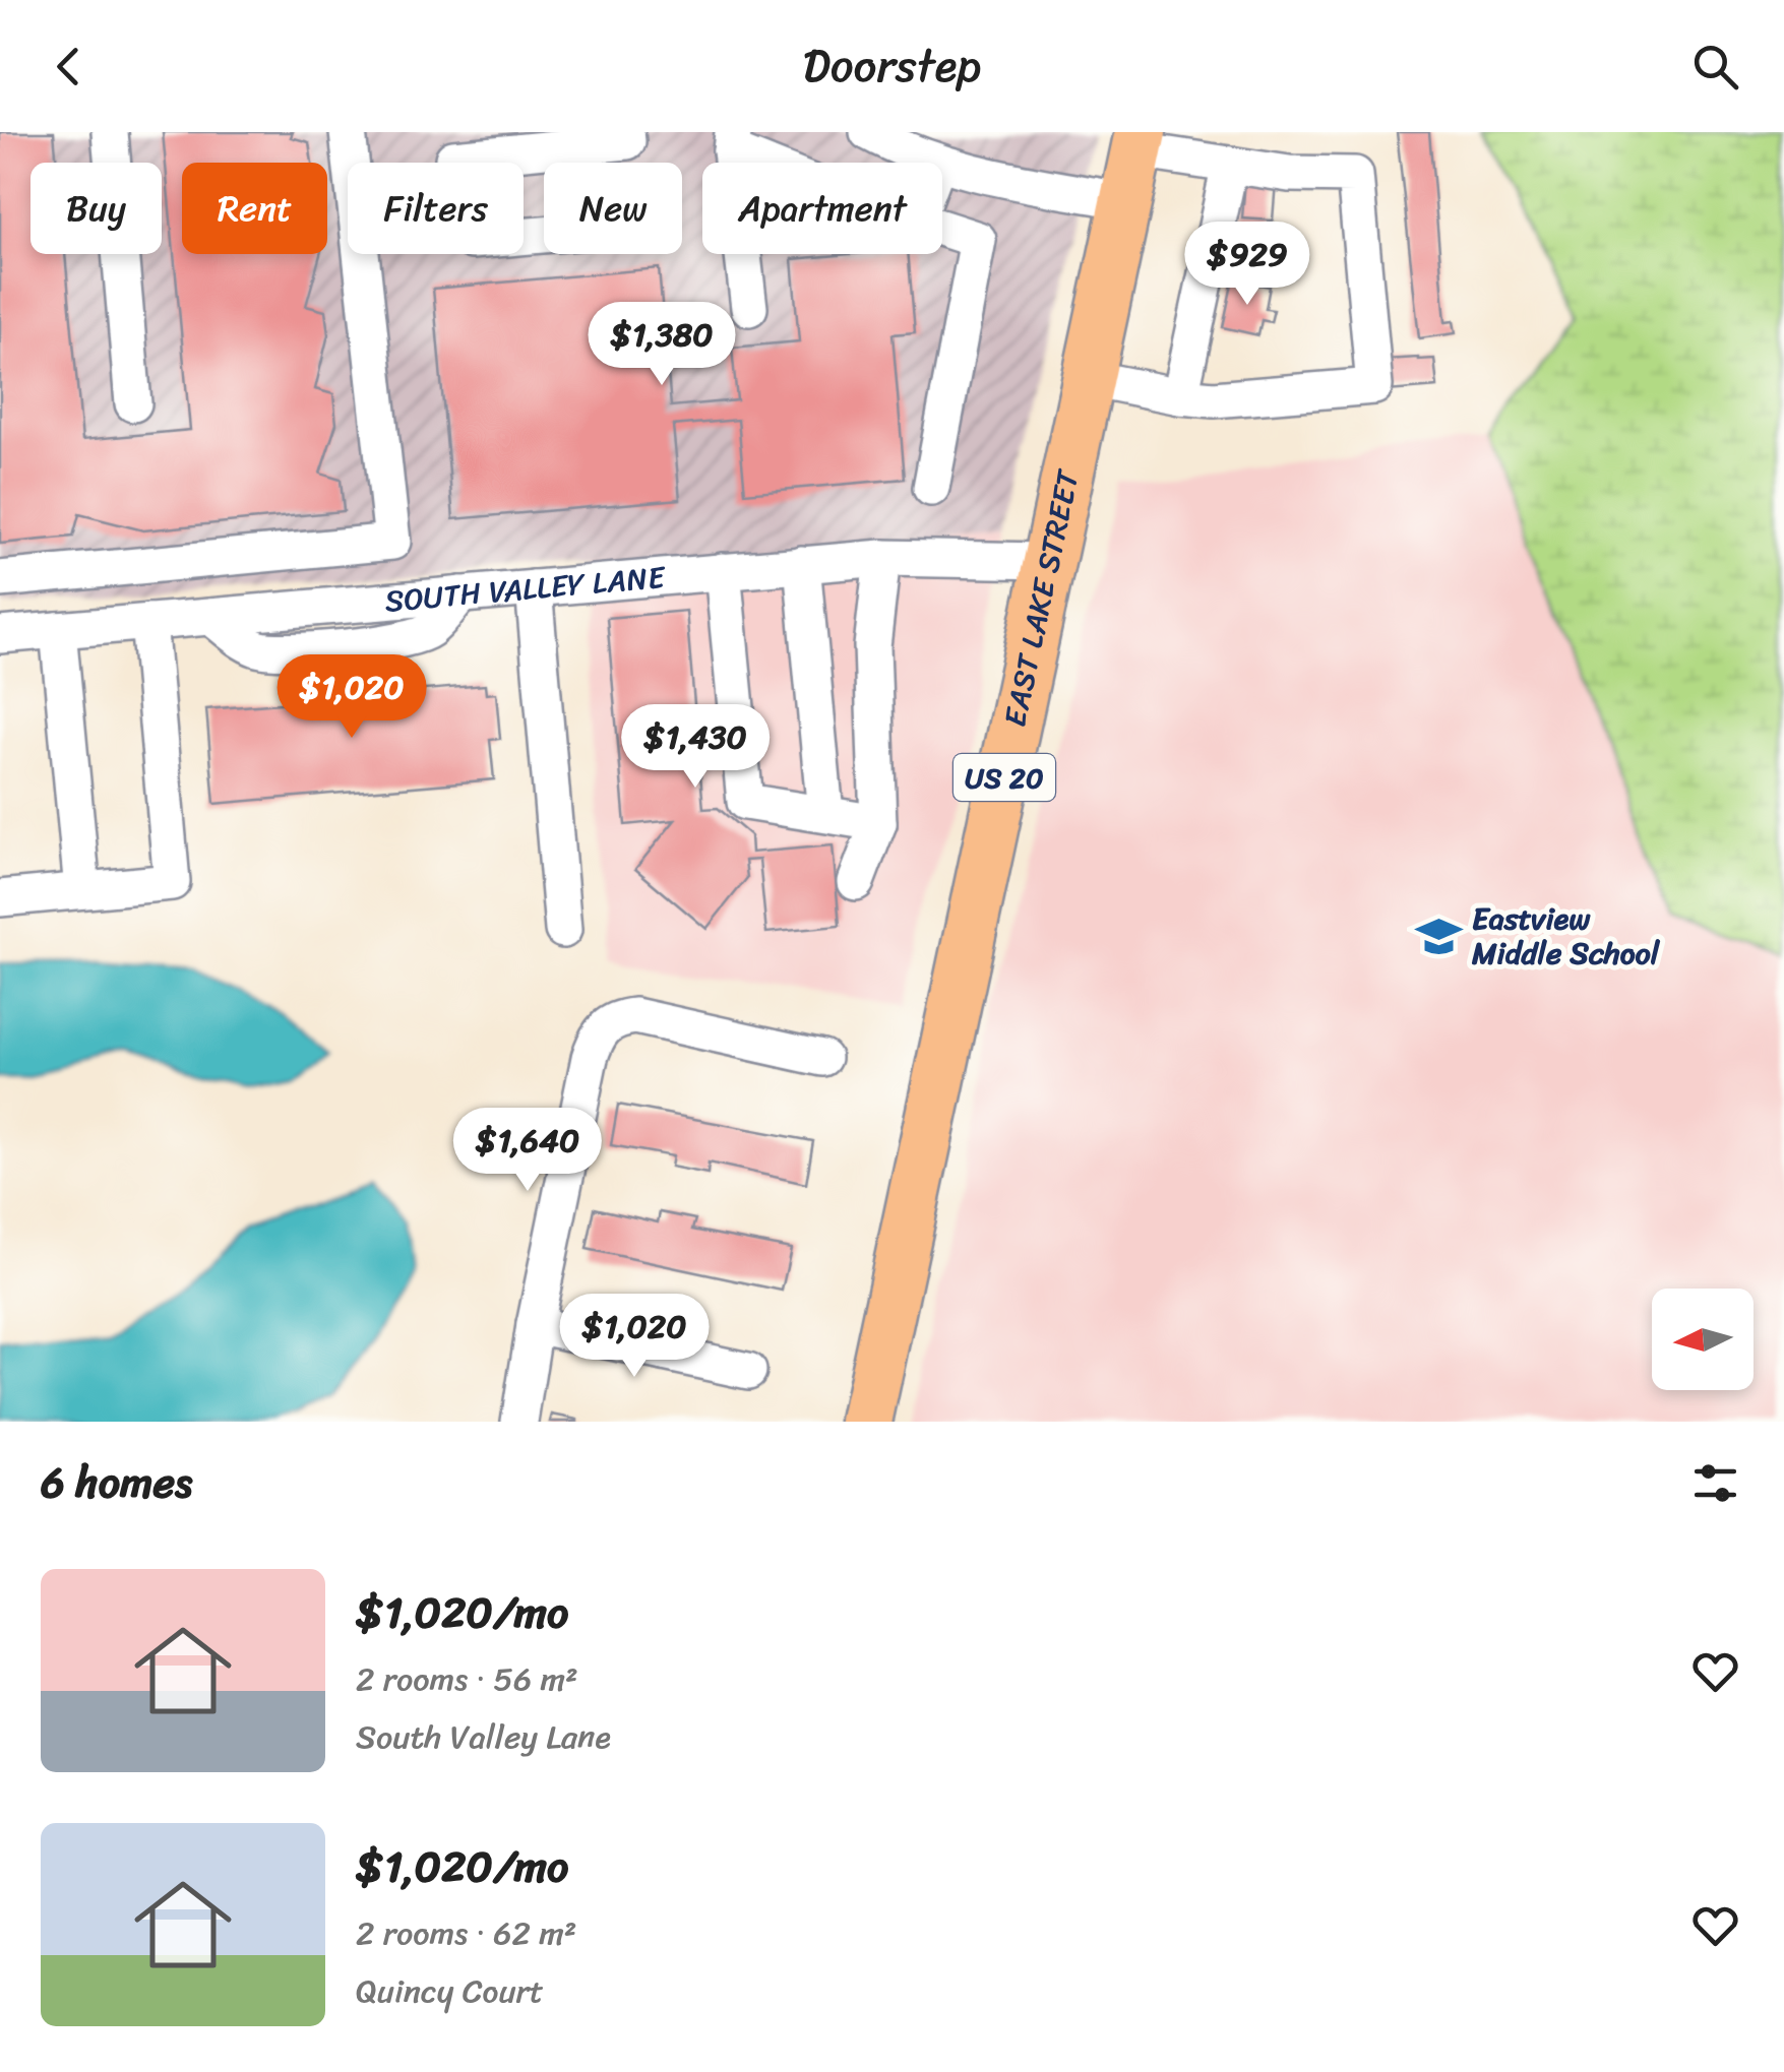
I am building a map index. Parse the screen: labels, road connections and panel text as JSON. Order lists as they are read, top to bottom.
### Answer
{
  "streets": {
    "highway": ["EAST LAKE STREET", "US 20"],
    "street": ["SOUTH VALLEY LANE"]
  },
  "crossings": [
    ["SOUTH VALLEY LANE", "EAST LAKE STREET"]
  ],
  "places": {
    "school or university": ["Eastview Middle School"]
  },
  "north": "left",
  "page": {
    "header": "Doorstep",
    "chip": [
      "Buy",
      "Rent",
      "Filters",
      "New",
      "Apartment"
    ],
    "price": [
      "$929",
      "$1,380",
      "$1,020",
      "$1,430",
      "$1,640",
      "$1,020"
    ],
    "heading": "6 homes",
    "list": [
      {
        "name": "$1,020/mo",
        "note": "2 rooms · 56 m² · South Valley Lane"
      },
      {
        "name": "$1,020/mo",
        "note": "2 rooms · 62 m² · Quincy Court"
      }
    ]
  }
}
